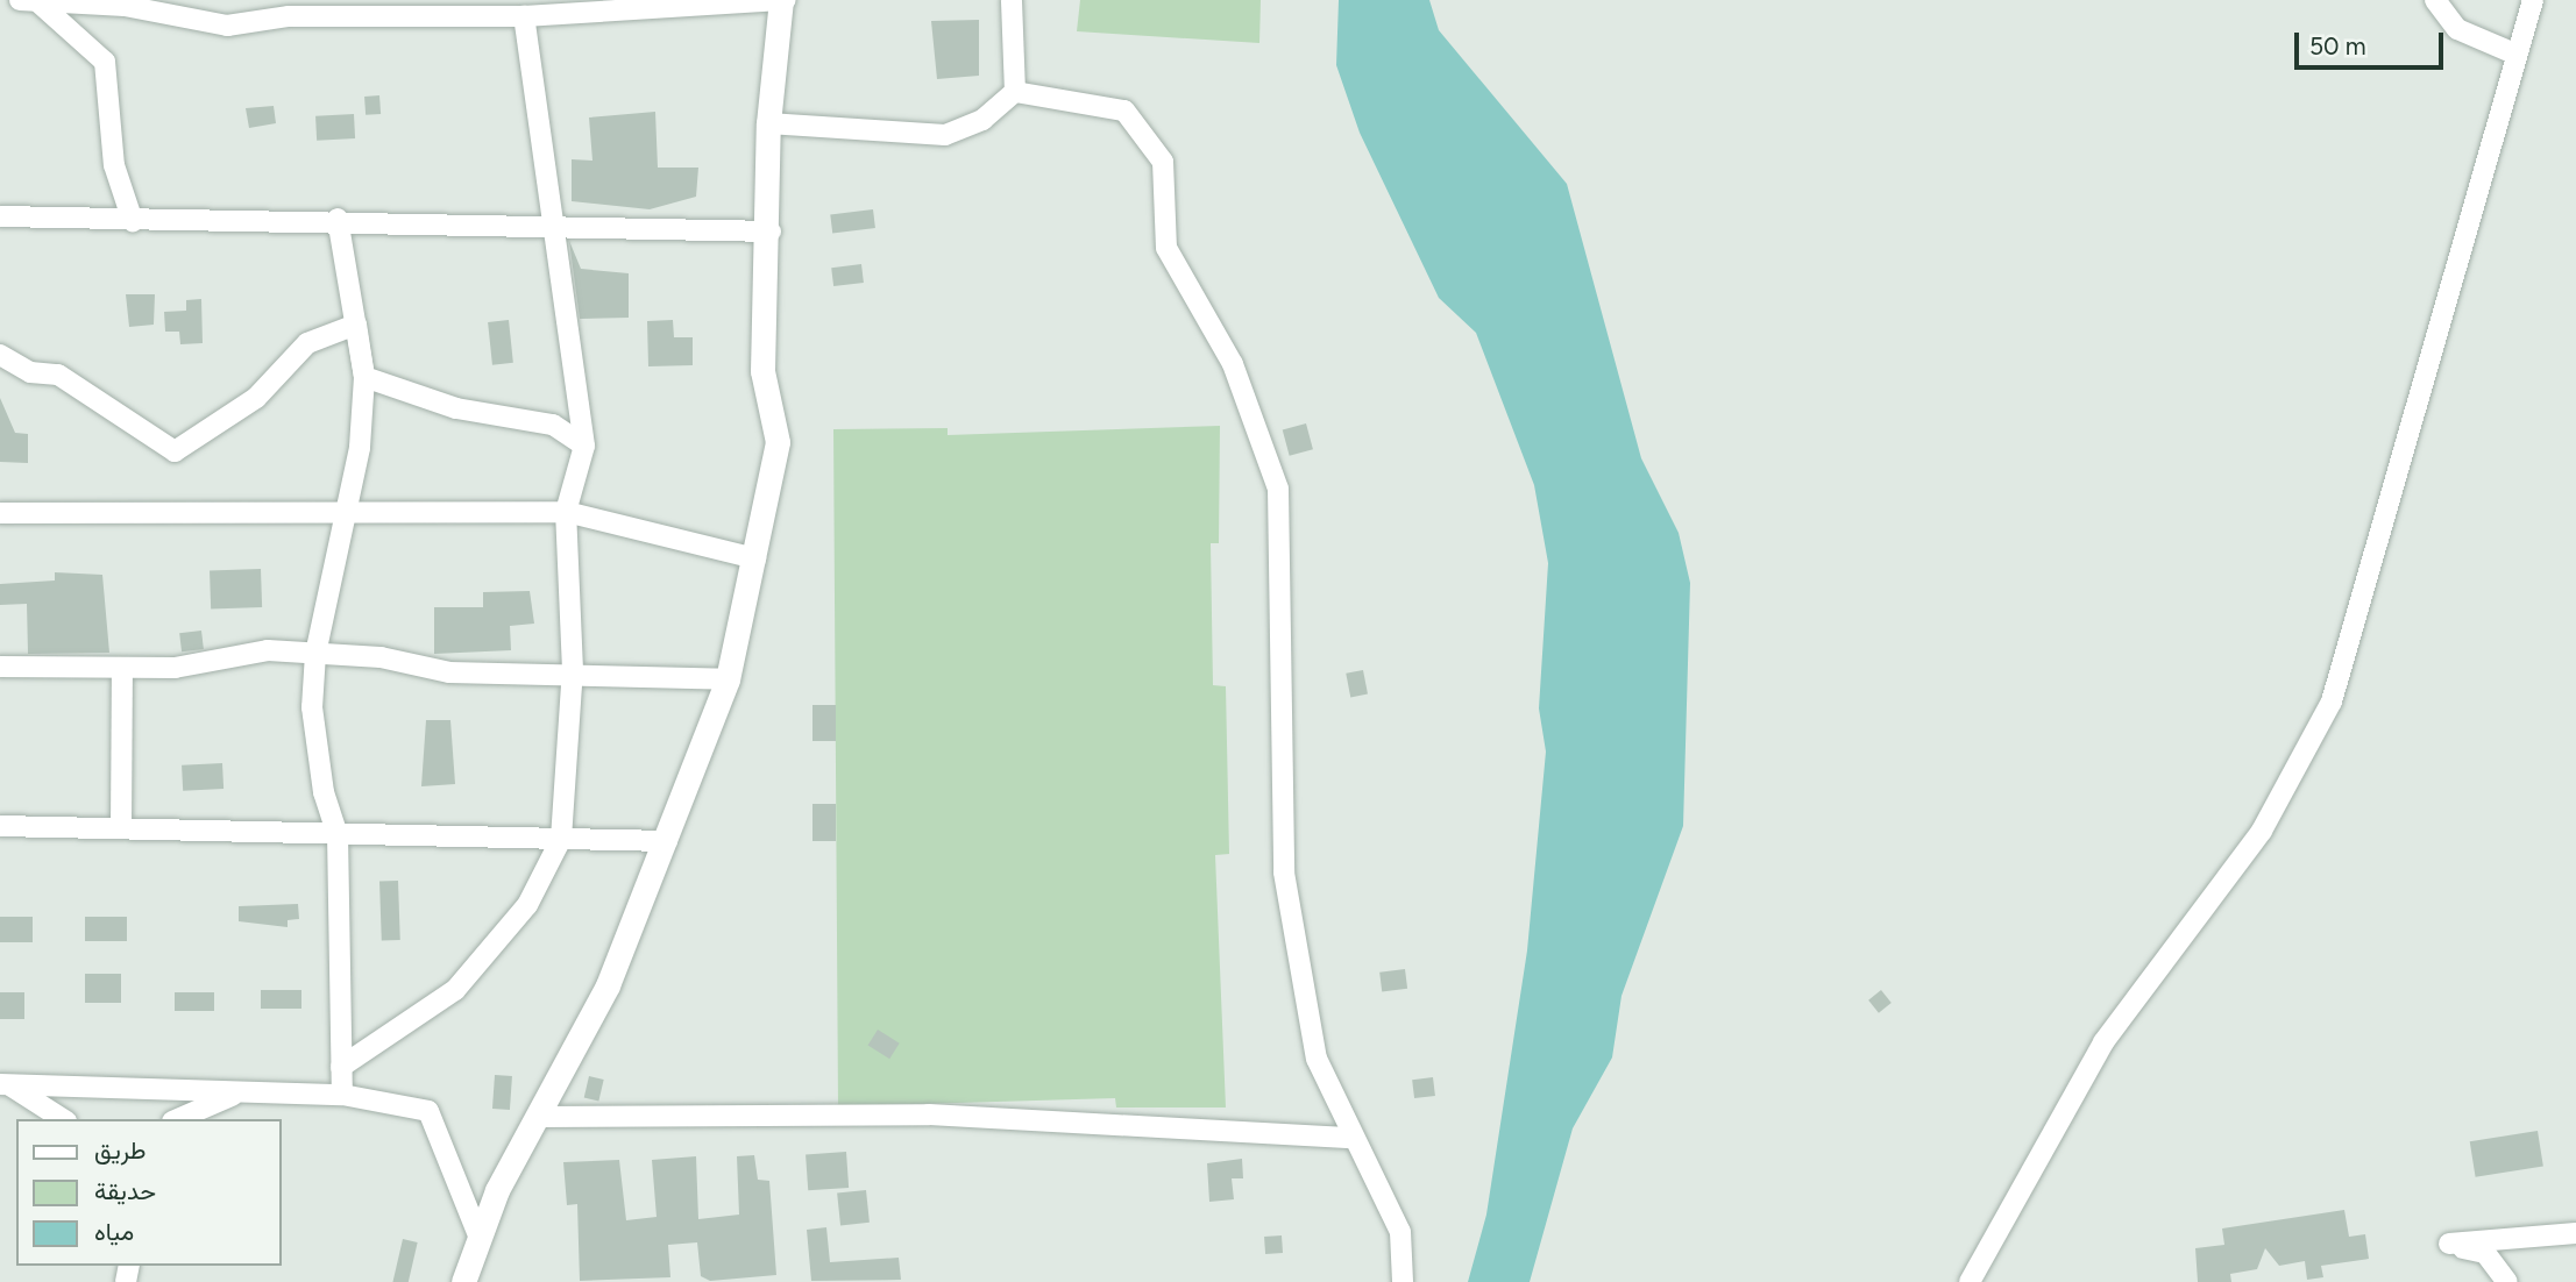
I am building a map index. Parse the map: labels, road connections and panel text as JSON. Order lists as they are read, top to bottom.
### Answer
{
  "legend": ["طريق", "حديقة", "مياه"],
  "scale_bar": "50 m"
}
